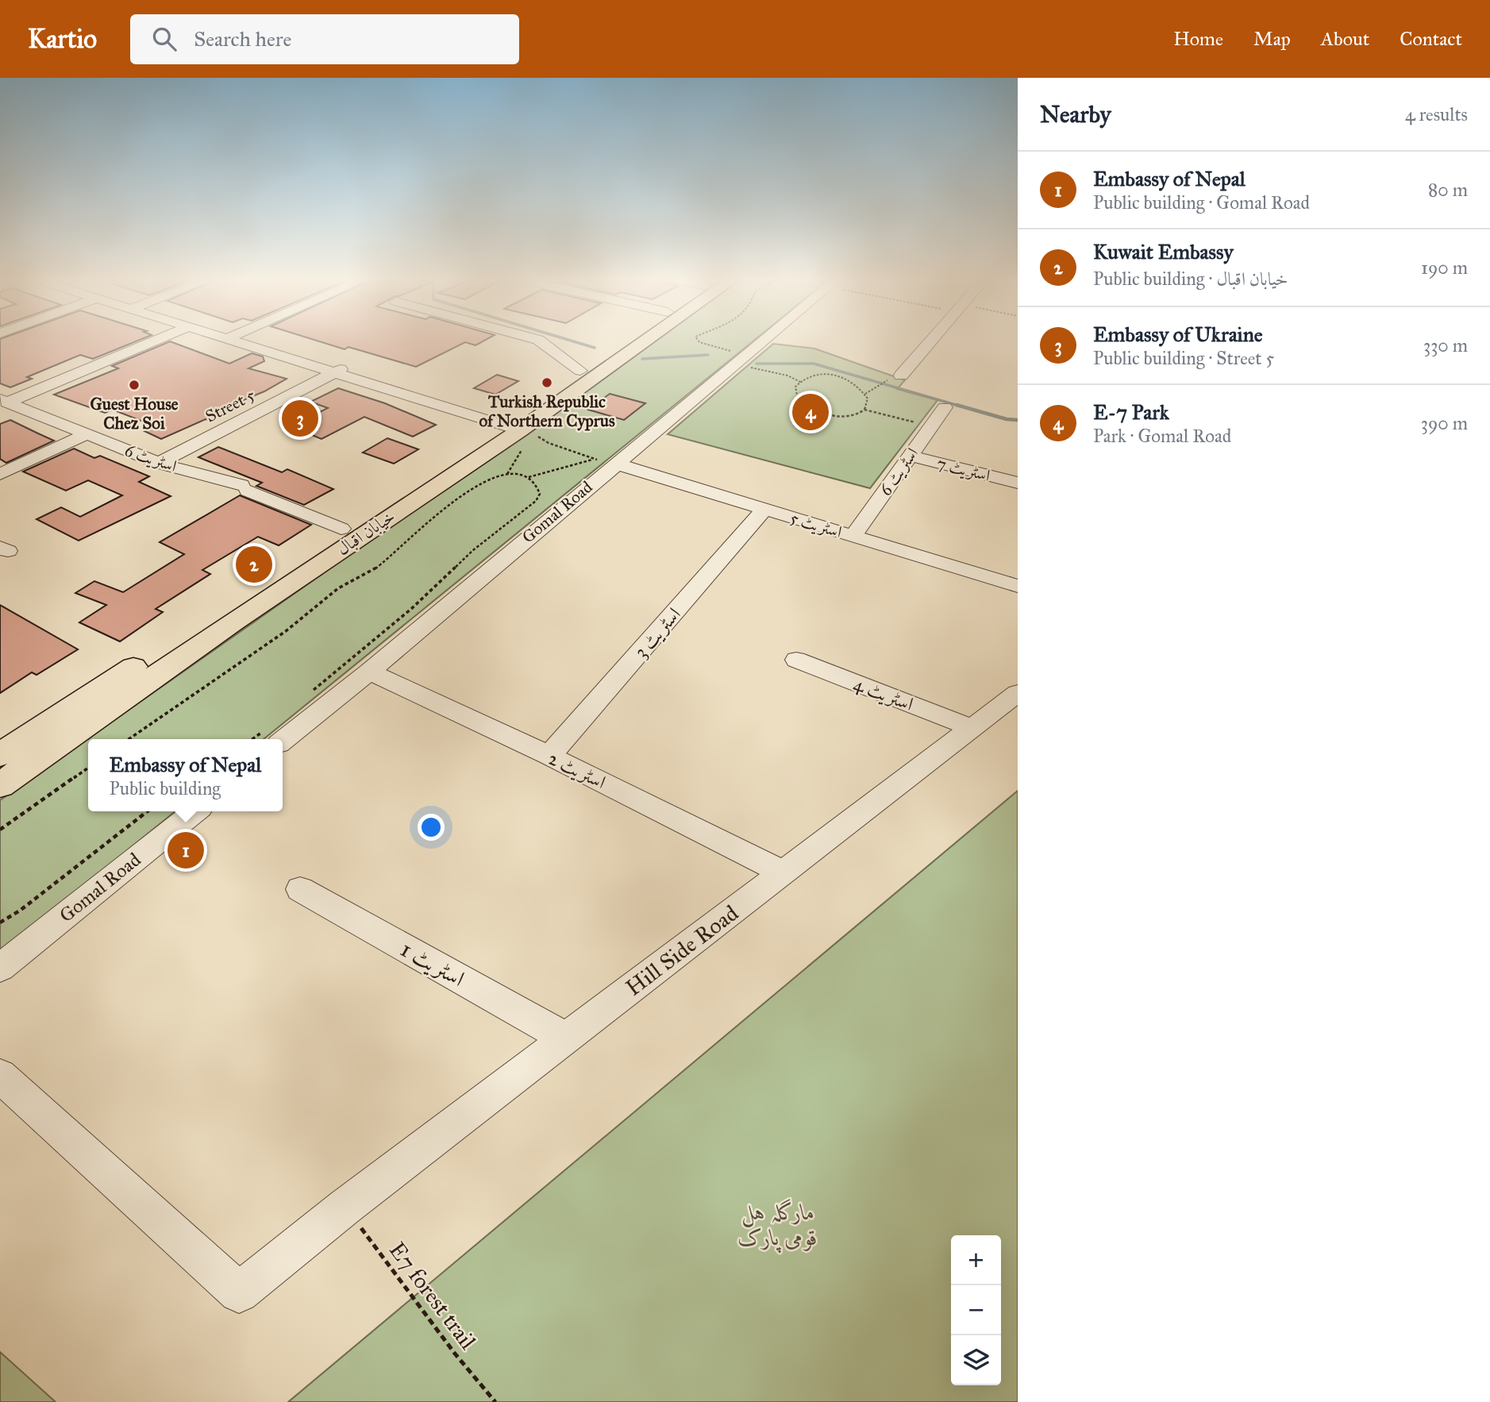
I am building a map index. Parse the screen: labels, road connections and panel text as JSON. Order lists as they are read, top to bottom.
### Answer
{
  "streets": {
    "main road": ["خیابان اقبال"],
    "street": [
      "Street 5",
      "اسٹریٹ 6",
      "اسٹریٹ 7",
      "Gomal Road",
      "اسٹریٹ 5",
      "اسٹریٹ 3",
      "اسٹریٹ 4",
      "اسٹریٹ 2",
      "Hill Side Road",
      "اسٹریٹ 1"
    ],
    "path": ["E7 forest trail"]
  },
  "crossings": [
    ["Street 5", "اسٹریٹ 6"],
    ["اسٹریٹ 6", "اسٹریٹ 7"],
    ["اسٹریٹ 6", "اسٹریٹ 5"],
    ["اسٹریٹ 6", "خیابان اقبال"],
    ["Gomal Road", "اسٹریٹ 5"],
    ["Gomal Road", "اسٹریٹ 2"],
    ["اسٹریٹ 5", "اسٹریٹ 3"],
    ["اسٹریٹ 3", "اسٹریٹ 2"],
    ["اسٹریٹ 4", "Hill Side Road"],
    ["اسٹریٹ 2", "Hill Side Road"],
    ["Hill Side Road", "اسٹریٹ 1"],
    ["Hill Side Road", "E7 forest trail"]
  ],
  "parks": ["مارگلہ ہل قومی پارک"],
  "places": ["Turkish Republic of Northern Cyprus", "Guest House Chez Soi"],
  "page": {
    "header": "Kartio",
    "search": "Search here",
    "nav": [
      "Home",
      "Map",
      "About",
      "Contact"
    ],
    "heading": ["Nearby", "4 results"],
    "list": [
      {
        "mark": "1",
        "name": "Embassy of Nepal",
        "note": "Public building · Gomal Road",
        "value": "80 m"
      },
      {
        "mark": "2",
        "name": "Kuwait Embassy",
        "note": "Public building · خیابان اقبال",
        "value": "190 m"
      },
      {
        "mark": "3",
        "name": "Embassy of Ukraine",
        "note": "Public building · Street 5",
        "value": "330 m"
      },
      {
        "mark": "4",
        "name": "E-7 Park",
        "note": "Park · Gomal Road",
        "value": "390 m"
      }
    ],
    "pins": [
      "4",
      "3",
      "2",
      "1"
    ],
    "popup": ["Embassy of Nepal", "Public building"],
    "map_buttons": ["+", "−"]
  }
}
